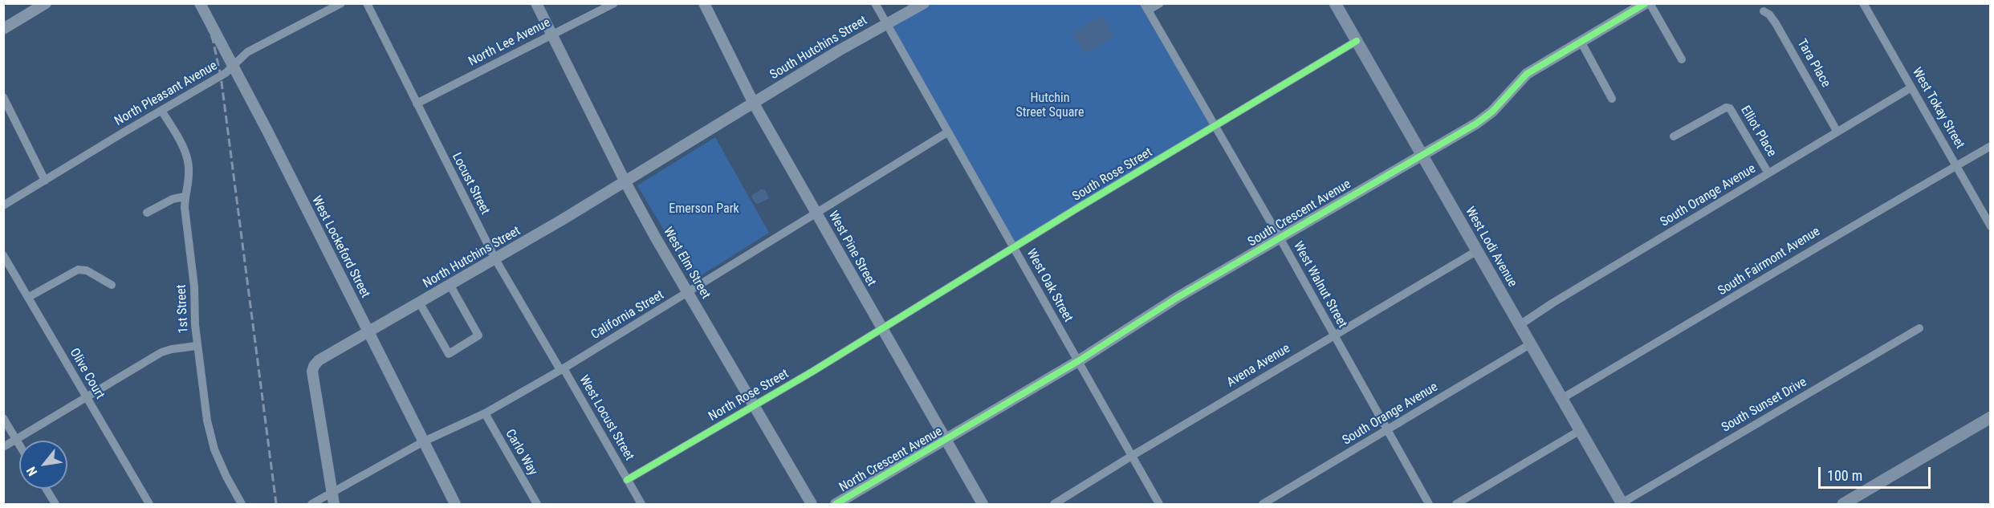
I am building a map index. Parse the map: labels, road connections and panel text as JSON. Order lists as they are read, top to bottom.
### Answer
{
  "streets": {
    "main road": ["West Lodi Avenue"],
    "street": [
      "North Lee Avenue",
      "South Hutchins Street",
      "Tara Place",
      "North Pleasant Avenue",
      "West Tokay Street",
      "Elliot Place",
      "South Rose Street",
      "Locust Street",
      "South Orange Avenue",
      "South Crescent Avenue",
      "West Lockeford Street",
      "West Pine Street",
      "North Hutchins Street",
      "South Fairmont Avenue",
      "West Elm Street",
      "West Walnut Street",
      "West Oak Street",
      "1st Street",
      "California Street",
      "Avena Avenue",
      "Olive Court",
      "North Rose Street",
      "South Sunset Drive",
      "West Locust Street",
      "Carlo Way",
      "North Crescent Avenue"
    ]
  },
  "crossings": [
    ["North Lee Avenue", "Locust Street"],
    ["North Lee Avenue", "West Elm Street"],
    ["South Hutchins Street", "West Pine Street"],
    ["South Hutchins Street", "North Hutchins Street"],
    ["South Hutchins Street", "West Oak Street"],
    ["Tara Place", "South Orange Avenue"],
    ["North Pleasant Avenue", "West Lockeford Street"],
    ["North Pleasant Avenue", "1st Street"],
    ["West Tokay Street", "South Orange Avenue"],
    ["West Tokay Street", "South Fairmont Avenue"],
    ["Elliot Place", "South Orange Avenue"],
    ["South Rose Street", "West Lodi Avenue"],
    ["South Rose Street", "West Pine Street"],
    ["South Rose Street", "West Walnut Street"],
    ["South Rose Street", "West Oak Street"],
    ["South Rose Street", "North Rose Street"],
    ["Locust Street", "North Hutchins Street"],
    ["Locust Street", "California Street"],
    ["Locust Street", "West Locust Street"],
    ["South Orange Avenue", "West Lodi Avenue"],
    ["South Orange Avenue", "West Walnut Street"],
    ["South Crescent Avenue", "West Lodi Avenue"],
    ["South Crescent Avenue", "West Walnut Street"],
    ["South Crescent Avenue", "West Oak Street"],
    ["South Crescent Avenue", "North Crescent Avenue"],
    ["West Lockeford Street", "North Hutchins Street"],
    ["West Lockeford Street", "California Street"],
    ["West Lodi Avenue", "South Fairmont Avenue"],
    ["West Lodi Avenue", "Avena Avenue"],
    ["West Lodi Avenue", "South Sunset Drive"],
    ["West Pine Street", "North Hutchins Street"],
    ["West Pine Street", "California Street"],
    ["West Pine Street", "North Rose Street"],
    ["West Pine Street", "North Crescent Avenue"],
    ["North Hutchins Street", "West Elm Street"],
    ["North Hutchins Street", "California Street"],
    ["West Elm Street", "California Street"],
    ["West Elm Street", "North Rose Street"],
    ["West Walnut Street", "Avena Avenue"],
    ["West Oak Street", "California Street"],
    ["West Oak Street", "Avena Avenue"],
    ["California Street", "West Locust Street"],
    ["California Street", "Carlo Way"],
    ["North Rose Street", "West Locust Street"]
  ],
  "parks": ["Hutchin Street Square", "Emerson Park"],
  "scale_bar": "100 m",
  "north": "bottom left"
}
